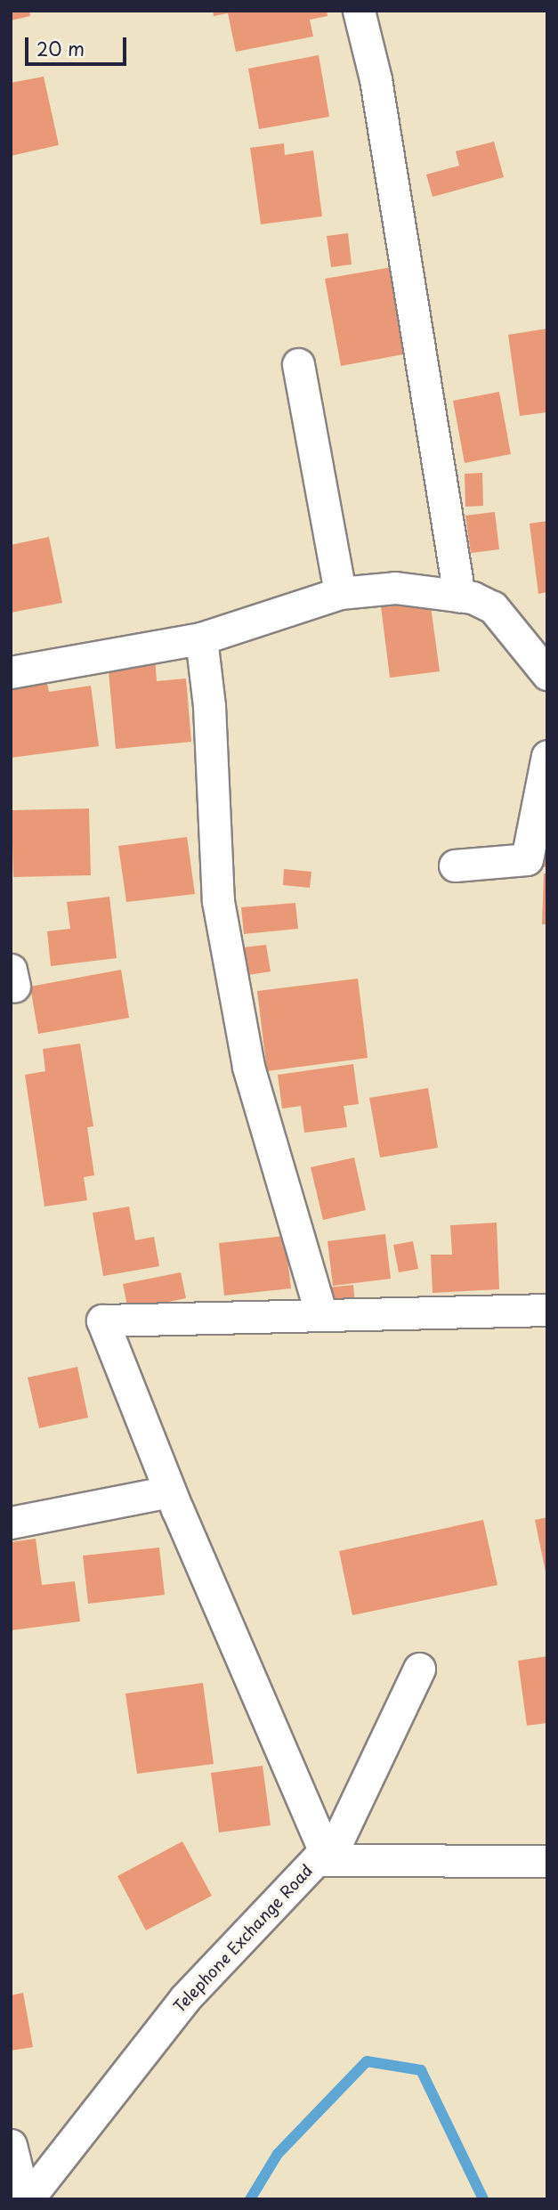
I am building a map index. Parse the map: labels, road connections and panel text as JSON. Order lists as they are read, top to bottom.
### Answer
{
  "streets": {
    "street": ["Telephone Exchange Road"]
  },
  "scale_bar": "20 m"
}
